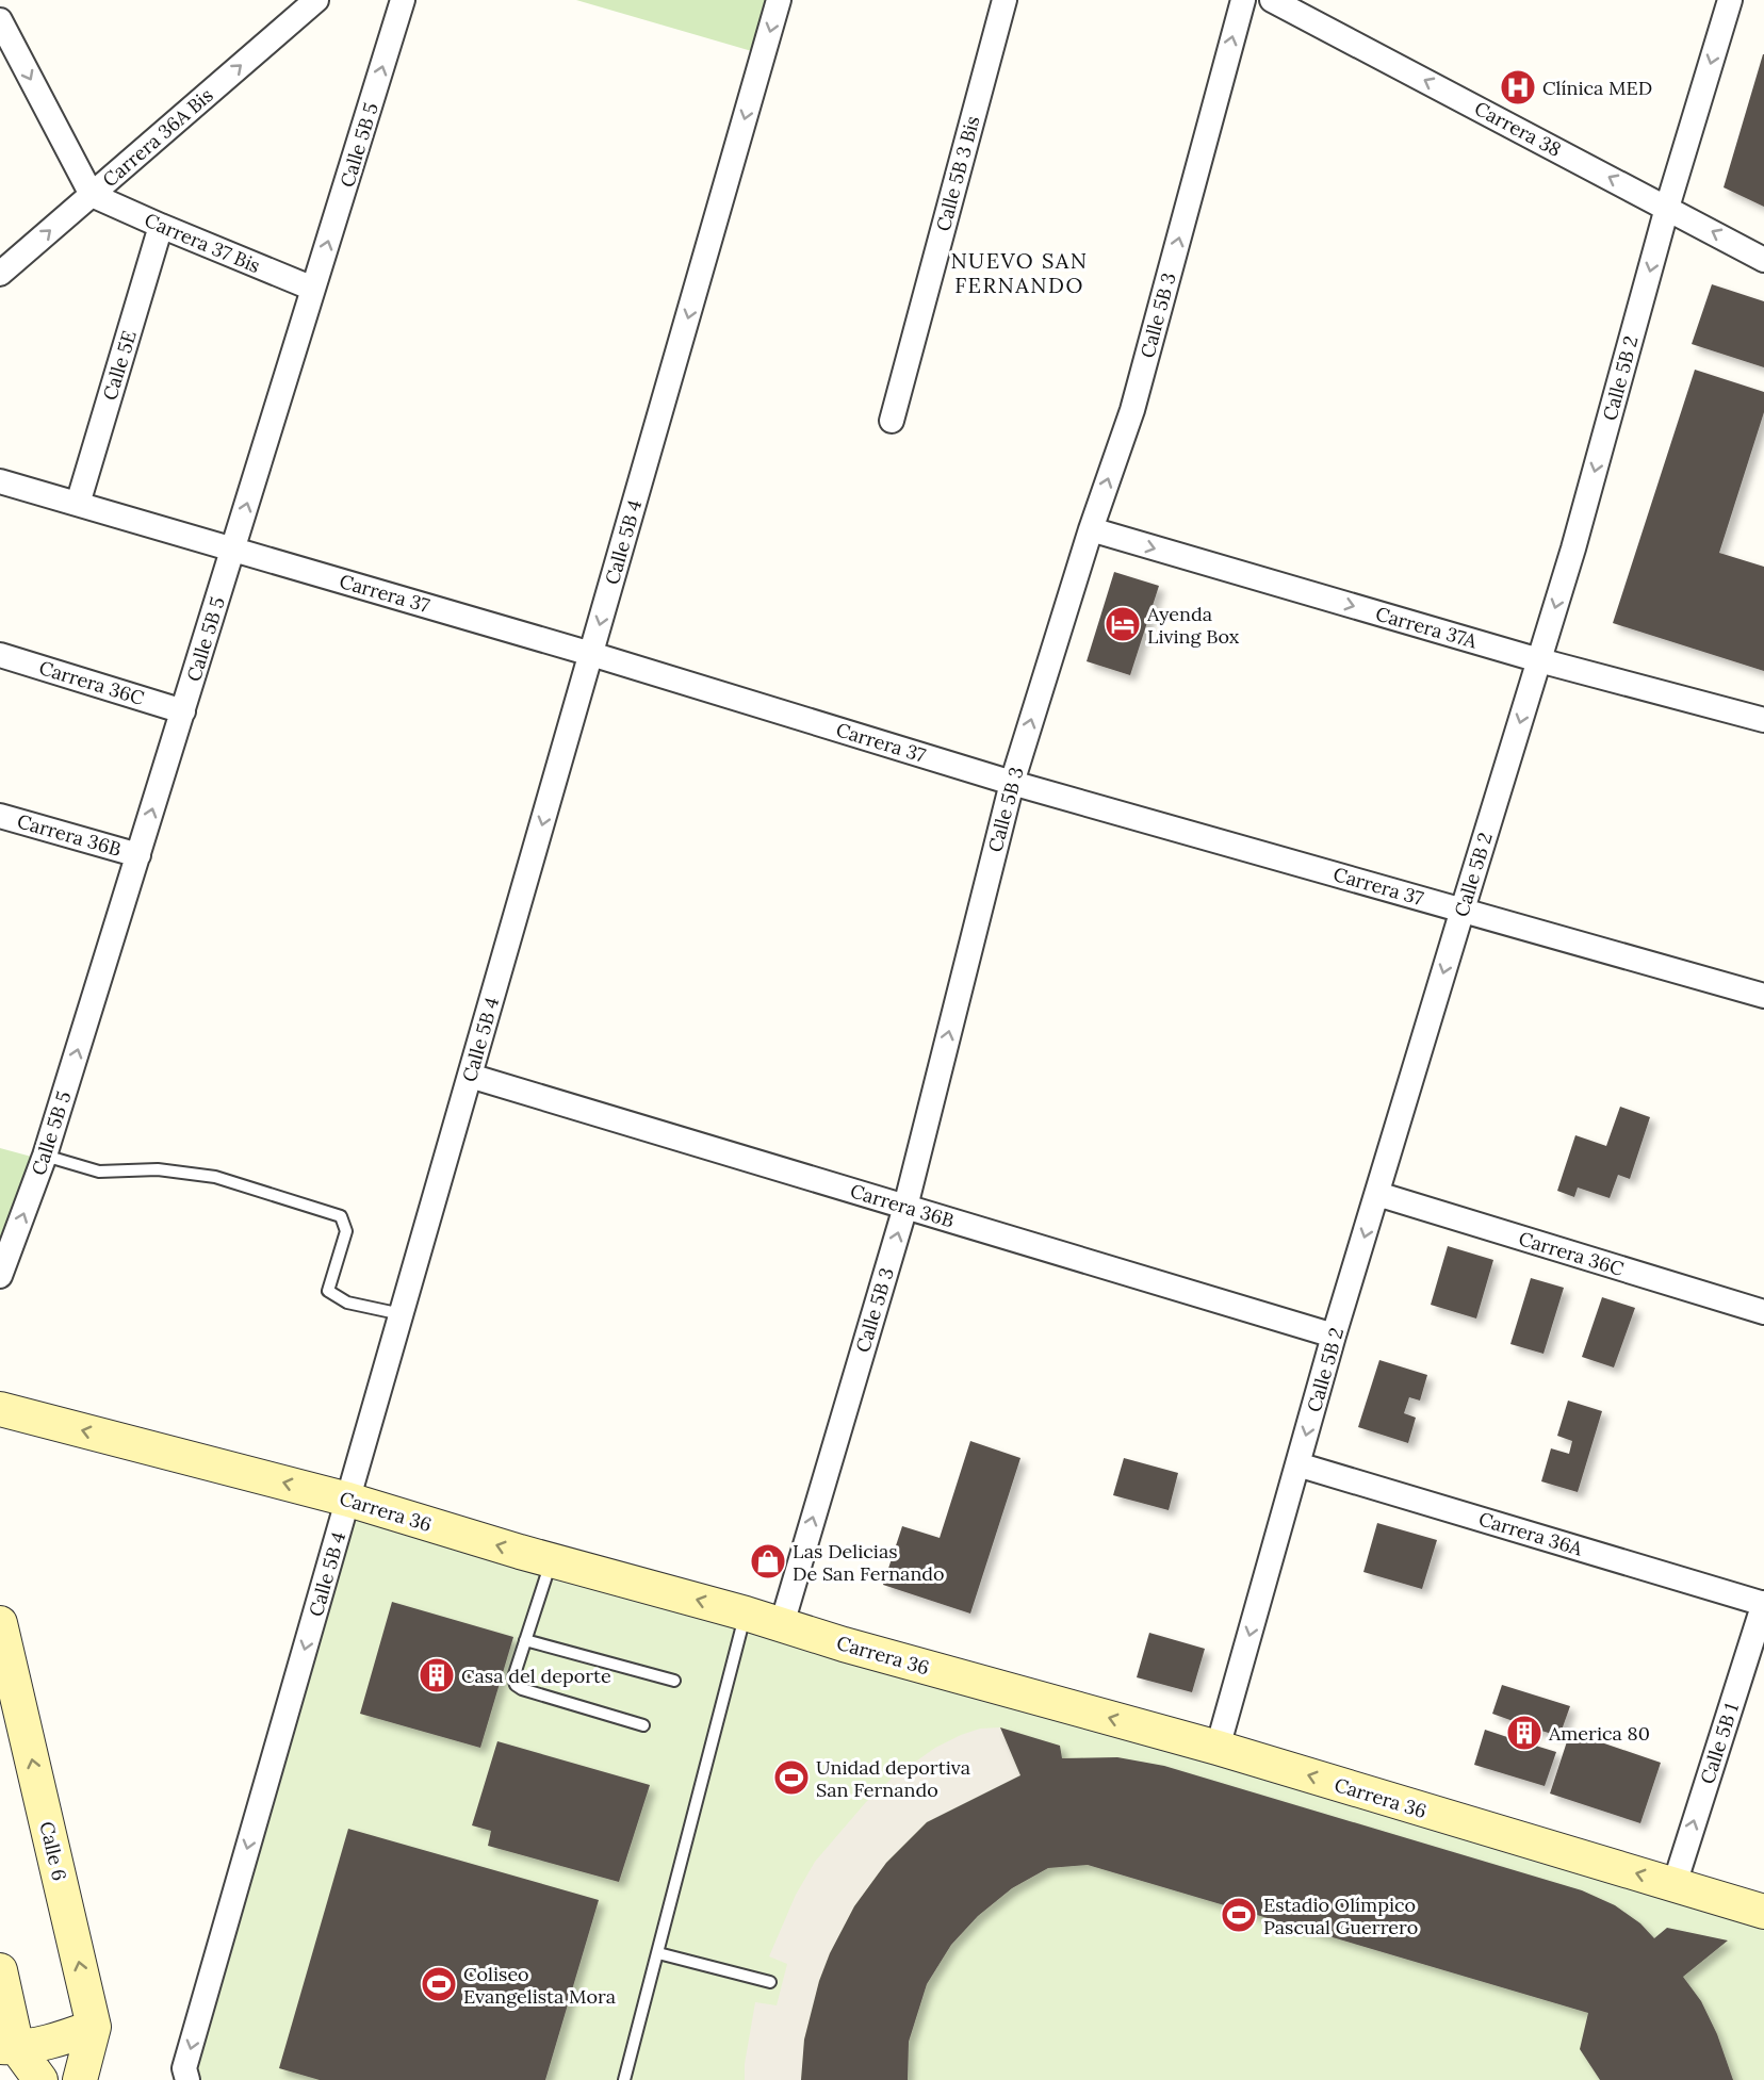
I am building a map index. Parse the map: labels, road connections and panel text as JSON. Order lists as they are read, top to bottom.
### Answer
{
  "streets": {
    "street": [
      "Carrera 38",
      "Carrera 36A Bis",
      "Calle 5B 5",
      "Calle 5B 3 Bis",
      "Carrera 37 Bis",
      "Calle 5B 3",
      "Calle 5E",
      "Calle 5B 2",
      "Calle 5B 4",
      "Carrera 37",
      "Carrera 37A",
      "Carrera 36C",
      "Carrera 36B",
      "Carrera 36",
      "Carrera 36A",
      "Calle 5B 1",
      "Calle 6"
    ]
  },
  "crossings": [
    ["Carrera 38", "Calle 5B 2"],
    ["Carrera 36A Bis", "Carrera 37 Bis"],
    ["Calle 5B 5", "Carrera 37 Bis"],
    ["Calle 5B 5", "Carrera 37"],
    ["Calle 5B 5", "Carrera 36C"],
    ["Calle 5B 5", "Carrera 36B"],
    ["Carrera 37 Bis", "Calle 5E"],
    ["Calle 5B 3", "Carrera 37"],
    ["Calle 5B 3", "Carrera 37A"],
    ["Calle 5B 3", "Carrera 36B"],
    ["Calle 5B 3", "Carrera 36"],
    ["Calle 5E", "Carrera 37"],
    ["Calle 5B 2", "Carrera 37"],
    ["Calle 5B 2", "Carrera 37A"],
    ["Calle 5B 2", "Carrera 36C"],
    ["Calle 5B 2", "Carrera 36B"],
    ["Calle 5B 2", "Carrera 36"],
    ["Calle 5B 2", "Carrera 36A"],
    ["Calle 5B 4", "Carrera 37"],
    ["Calle 5B 4", "Carrera 36B"],
    ["Calle 5B 4", "Carrera 36"],
    ["Carrera 36", "Calle 5B 1"],
    ["Carrera 36A", "Calle 5B 1"]
  ],
  "one_way": [
    "Carrera 38",
    "Carrera 36A Bis",
    "Calle 5B 5",
    "Calle 5B 3",
    "Calle 5B 2",
    "Calle 5B 4",
    "Carrera 37A",
    "Carrera 36",
    "Calle 5B 1",
    "Calle 6"
  ],
  "districts": ["NUEVO SAN FERNANDO"],
  "places": {
    "hospital": ["Clínica MED"],
    "hotel": ["Ayenda Living Box"],
    "shop": ["Las Delicias De San Fernando"],
    "building": ["Casa del deporte", "America 80"],
    "sports": ["Unidad deportiva San Fernando", "Estadio Olímpico Pascual Guerrero", "Coliseo Evangelista Mora"]
  }
}
